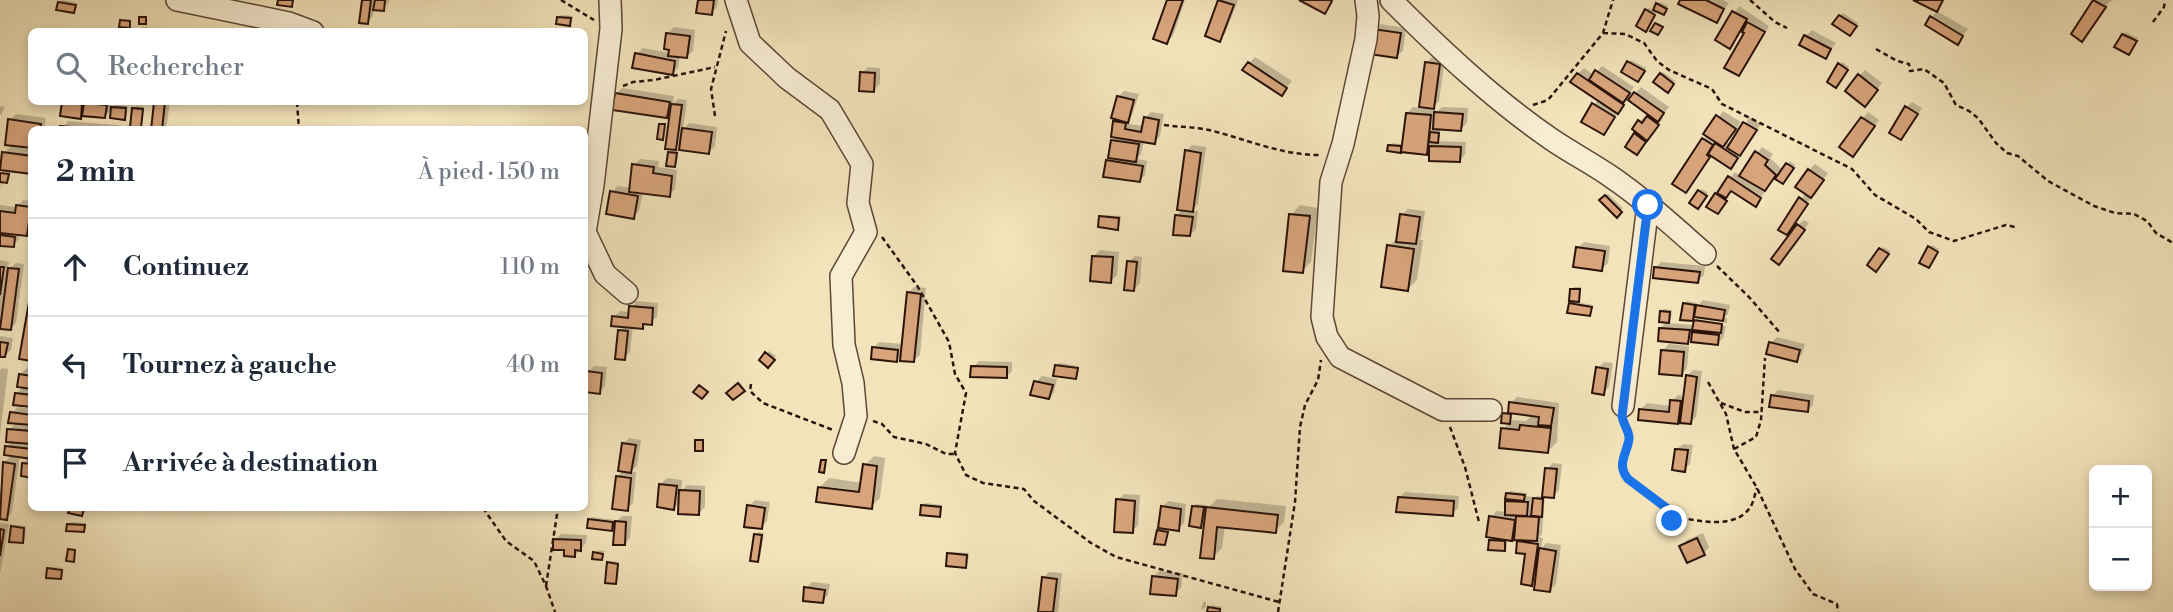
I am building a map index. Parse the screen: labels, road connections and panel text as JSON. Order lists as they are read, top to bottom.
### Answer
{
  "page": {
    "search": "Rechercher",
    "heading": ["2 min", "À pied · 150 m"],
    "list": [
      ["Continuez", "110 m"],
      ["Tournez à gauche", "40 m"],
      "Arrivée à destination"
    ],
    "map_buttons": ["+", "−"]
  }
}
